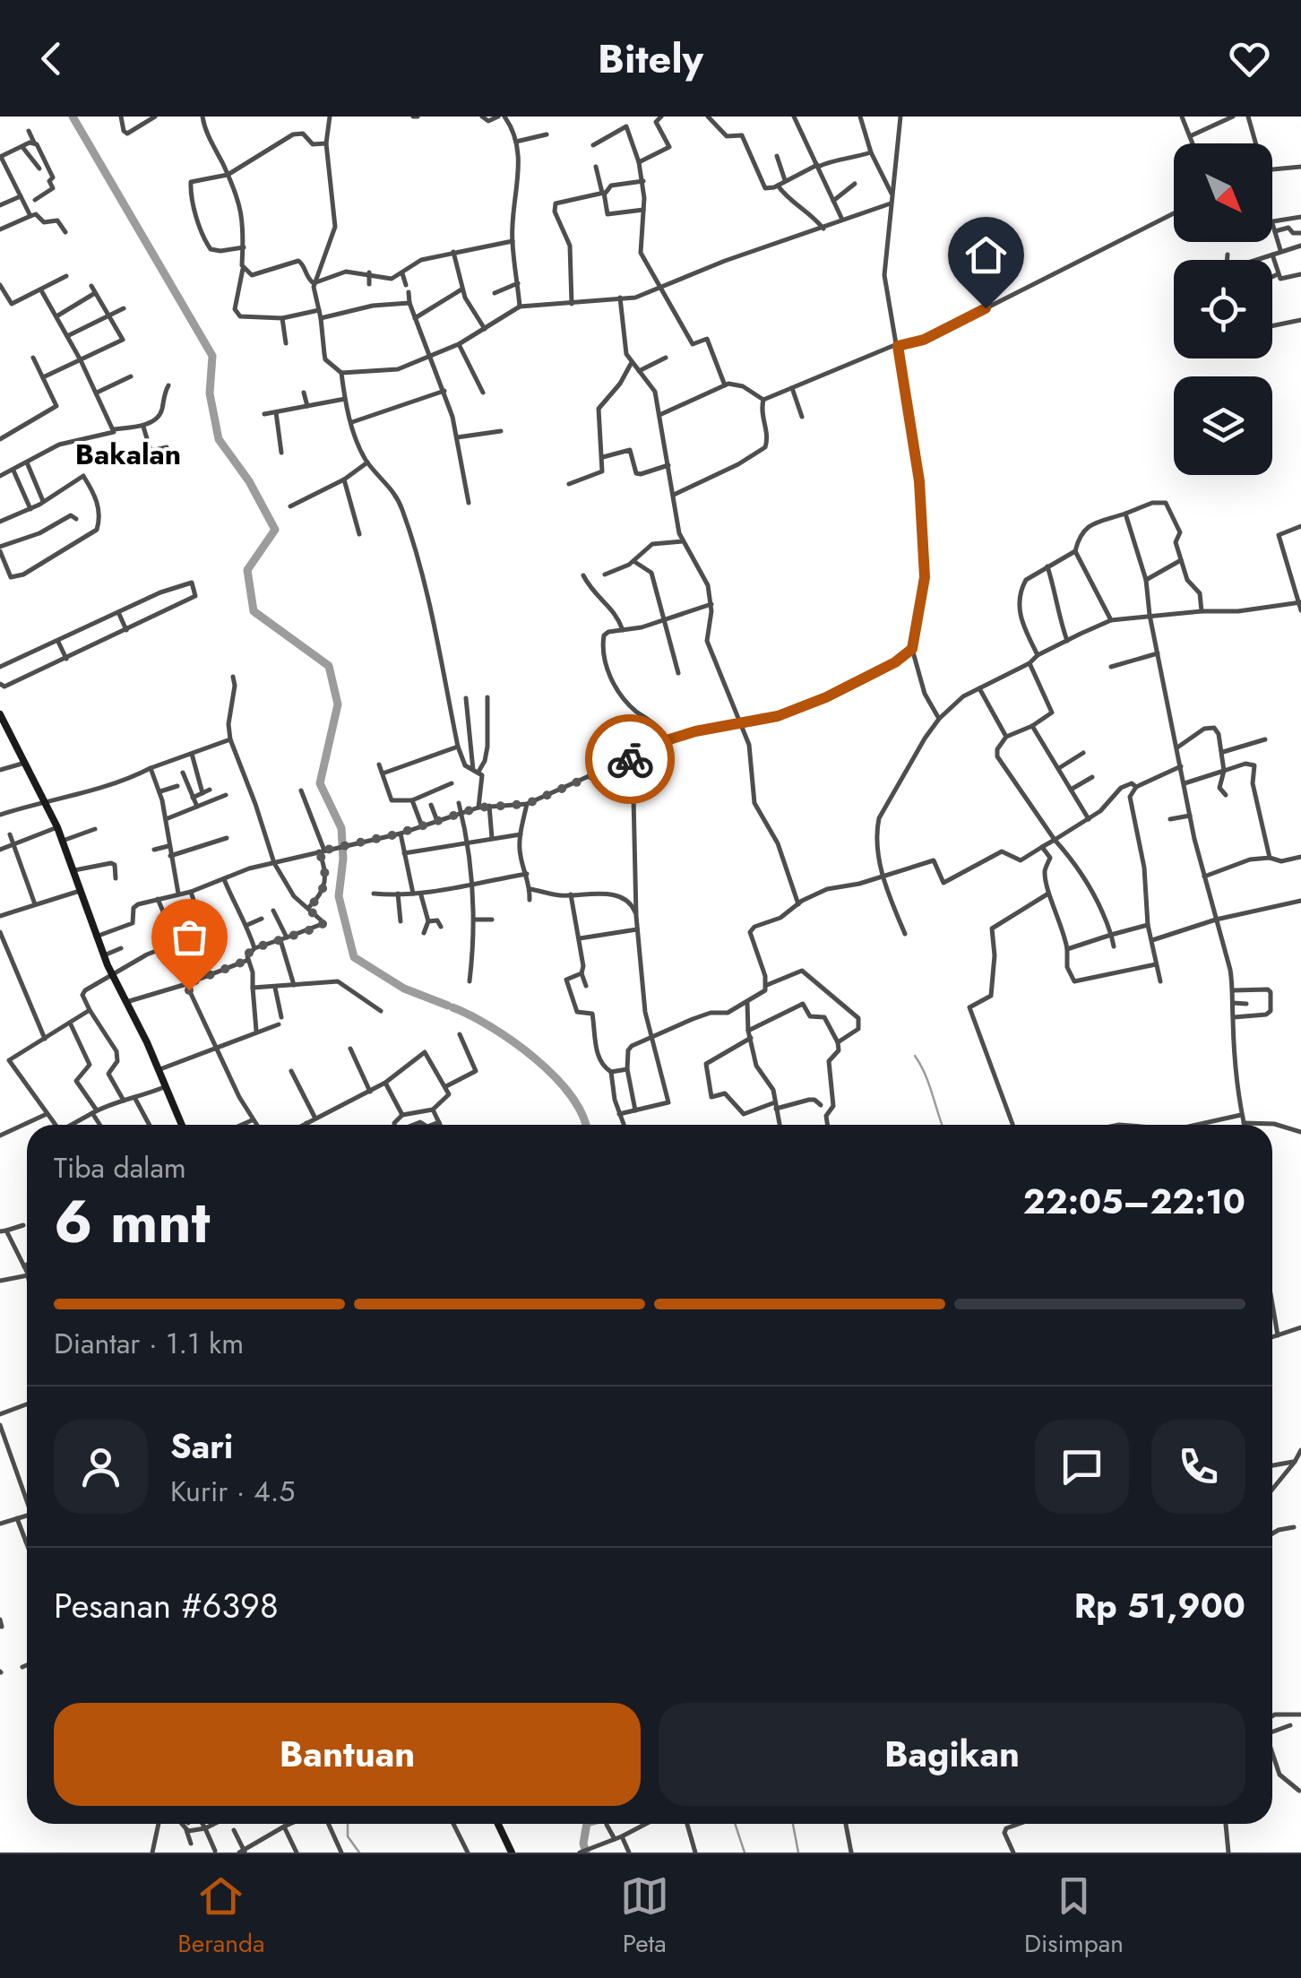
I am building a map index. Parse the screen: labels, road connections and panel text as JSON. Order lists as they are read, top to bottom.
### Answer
{
  "districts": ["Bakalan"],
  "north": "bottom right",
  "page": {
    "header": "Bitely",
    "heading": ["6 mnt", "Tiba dalam", "22:05–22:10"],
    "panel": [
      "Sari",
      "Kurir · 4.5",
      "Pesanan #6398",
      "Rp 51,900"
    ],
    "bar": "Diantar · 1.1 km",
    "buttons": ["Bantuan", "Bagikan"],
    "tabs": ["Beranda", "Peta", "Disimpan"]
  }
}
